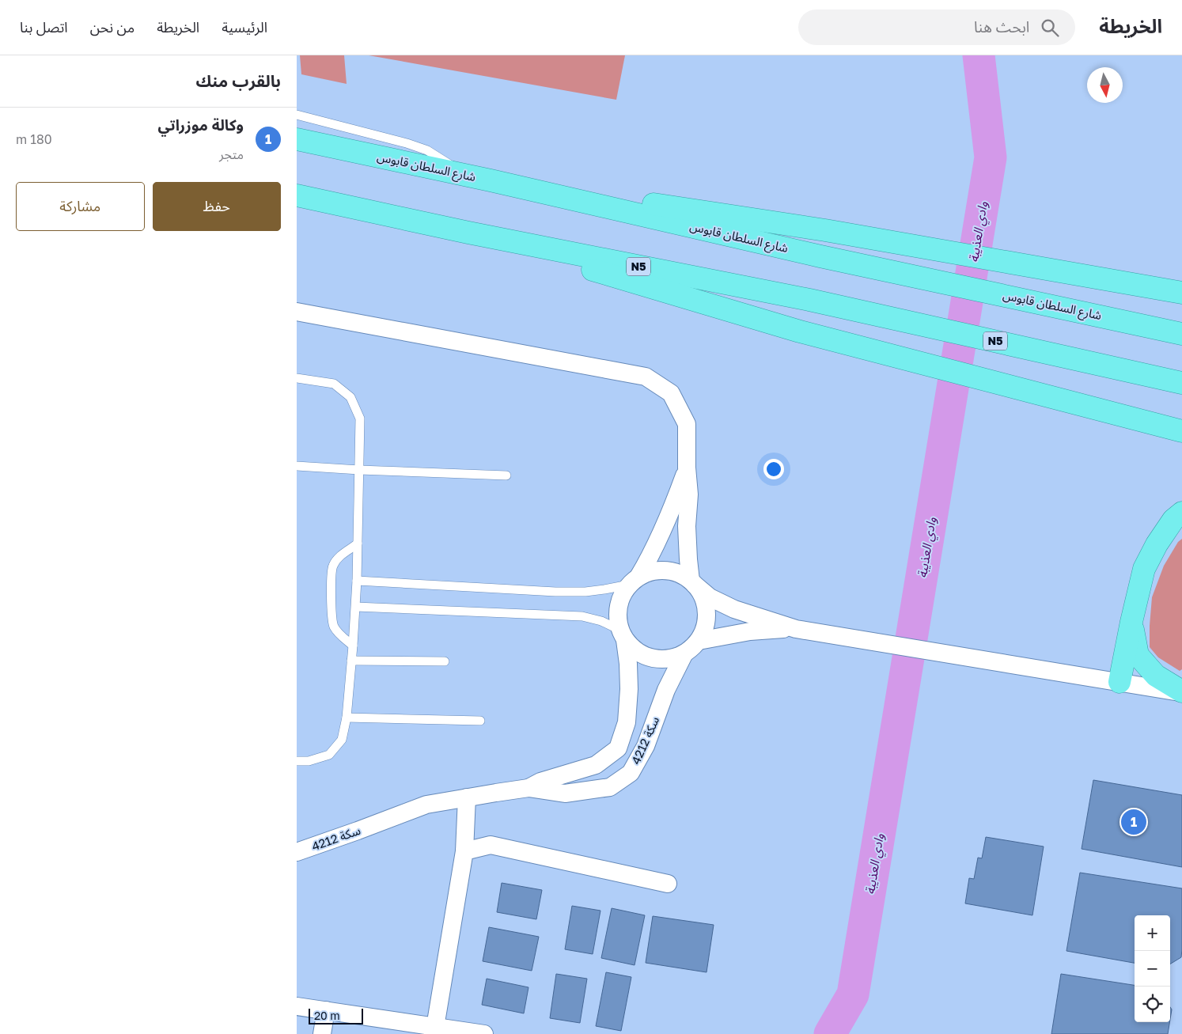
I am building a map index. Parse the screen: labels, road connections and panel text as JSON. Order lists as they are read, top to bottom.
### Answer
{
  "streets": {
    "highway": ["شارع السلطان قابوس", "N5"],
    "street": ["سكة 4212"]
  },
  "water": ["وادي العذيبة"],
  "scale_bar": "20 m",
  "north": "bottom",
  "page": {
    "header": "الخريطة",
    "search": "ابحث هنا",
    "nav": [
      "الرئيسية",
      "الخريطة",
      "من نحن",
      "اتصل بنا"
    ],
    "heading": "بالقرب منك",
    "list": [
      {
        "mark": "1",
        "name": "وكالة موزراتي",
        "note": "متجر",
        "value": "180 m"
      }
    ],
    "buttons": ["حفظ", "مشاركة"],
    "pins": "1",
    "map_buttons": ["+", "−"],
    "scale": "20 m"
  }
}
